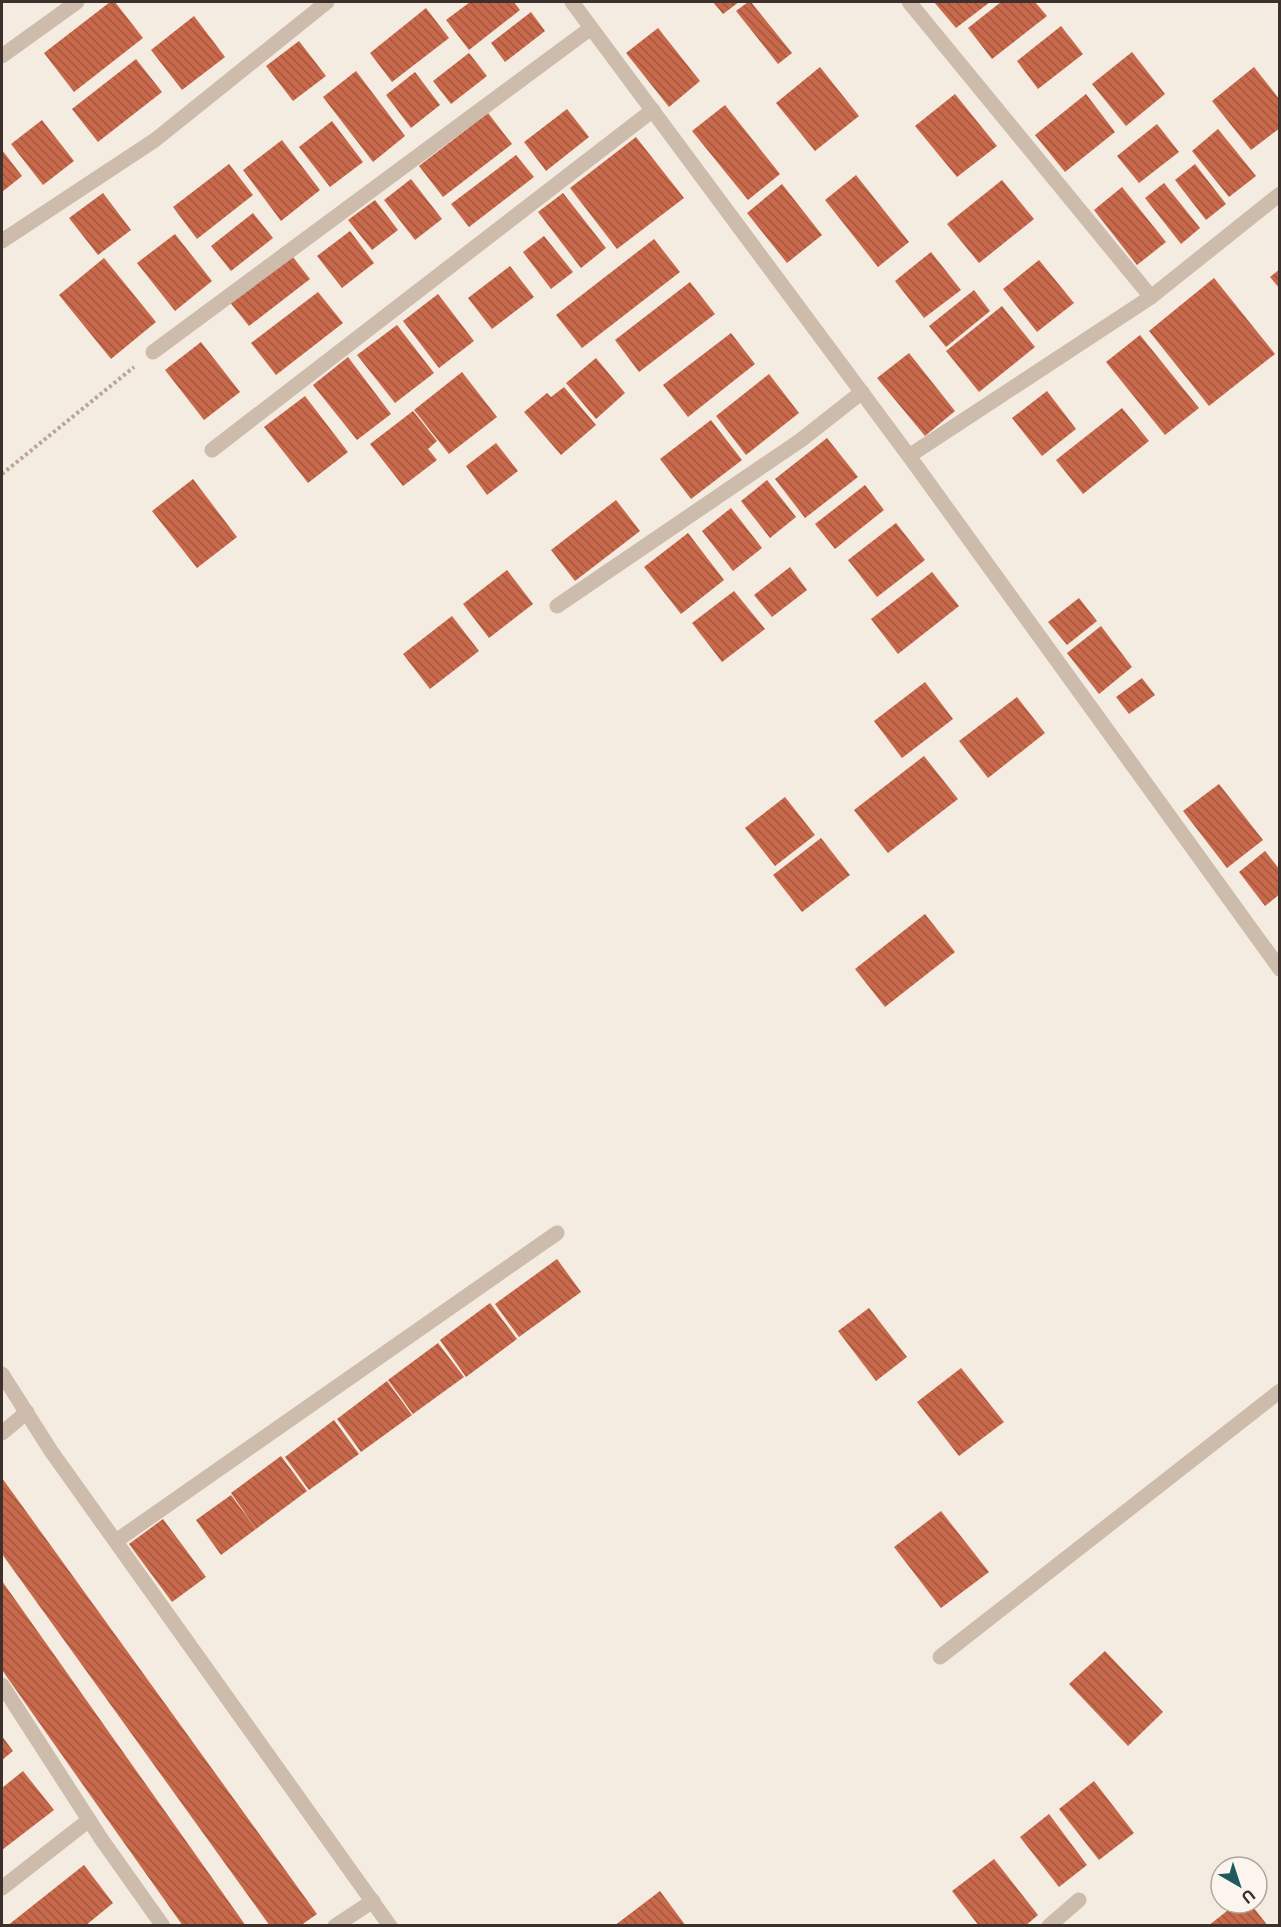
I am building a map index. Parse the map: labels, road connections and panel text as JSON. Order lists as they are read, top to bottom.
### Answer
{
  "north": "bottom right"
}
